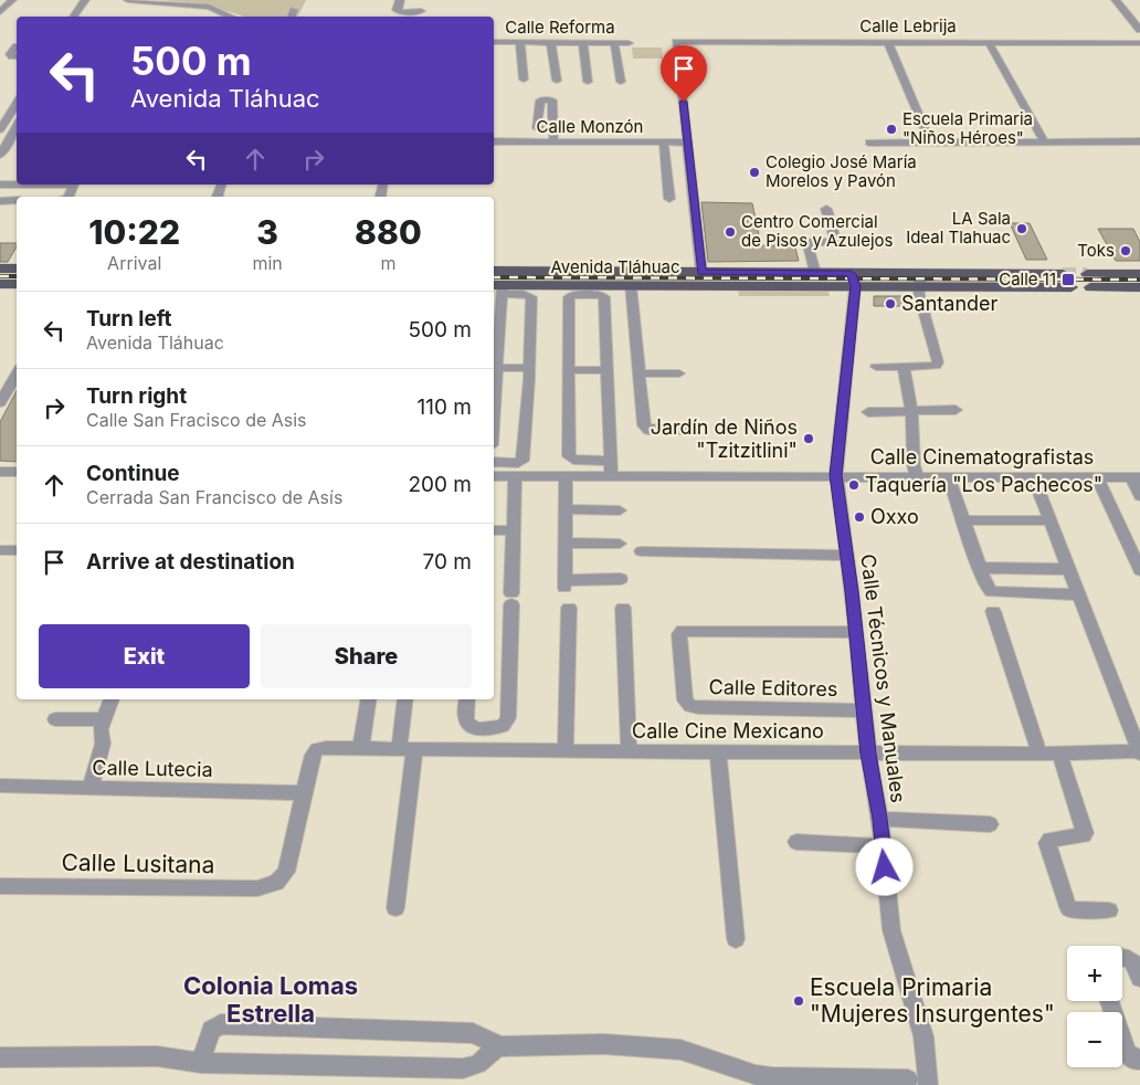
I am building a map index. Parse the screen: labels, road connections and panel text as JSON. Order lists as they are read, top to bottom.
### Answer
{
  "streets": {
    "main road": ["Avenida Tláhuac"],
    "street": [
      "Calle Lebrija",
      "Calle Reforma",
      "Calle Monzón",
      "Calle Cinematografistas",
      "Calle Técnicos y Manuales",
      "Calle Editores",
      "Calle Cine Mexicano",
      "Calle Lutecia",
      "Calle Lusitana"
    ]
  },
  "crossings": [
    ["Calle Lebrija", "Calle Monzón"],
    ["Avenida Tláhuac", "Calle Técnicos y Manuales"],
    ["Calle Cinematografistas", "Calle Técnicos y Manuales"],
    ["Calle Técnicos y Manuales", "Calle Editores"],
    ["Calle Técnicos y Manuales", "Calle Cine Mexicano"],
    ["Calle Cine Mexicano", "Calle Lutecia"],
    ["Calle Cine Mexicano", "Calle Lusitana"],
    ["Calle Lutecia", "Calle Lusitana"]
  ],
  "districts": ["Colonia Lomas Estrella"],
  "places": {
    "other": [
      "Escuela Primaria \"Niños Héroes\"",
      "Colegio José María Morelos y Pavón",
      "LA Sala Ideal Tlahuac",
      "Centro Comercial de Pisos y Azulejos",
      "Toks",
      "Santander",
      "Jardín de Niños \"Tzitzitlini\"",
      "Taquería \"Los Pachecos\"",
      "Oxxo",
      "Escuela Primaria \"Mujeres Insurgentes\""
    ],
    "transit": ["Calle 11"]
  },
  "page": {
    "turn": ["500 m", "Avenida Tláhuac"],
    "eta": [
      "10:22",
      "Arrival",
      "3",
      "min",
      "880",
      "m"
    ],
    "list": [
      {
        "name": "Turn left",
        "note": "Avenida Tláhuac",
        "value": "500 m"
      },
      {
        "name": "Turn right",
        "note": "Calle San Fracisco de Asis",
        "value": "110 m"
      },
      {
        "name": "Continue",
        "note": "Cerrada San Francisco de Asís",
        "value": "200 m"
      },
      {
        "name": "Arrive at destination",
        "value": "70 m"
      }
    ],
    "buttons": ["Exit", "Share"],
    "map_buttons": ["+", "−"]
  }
}
